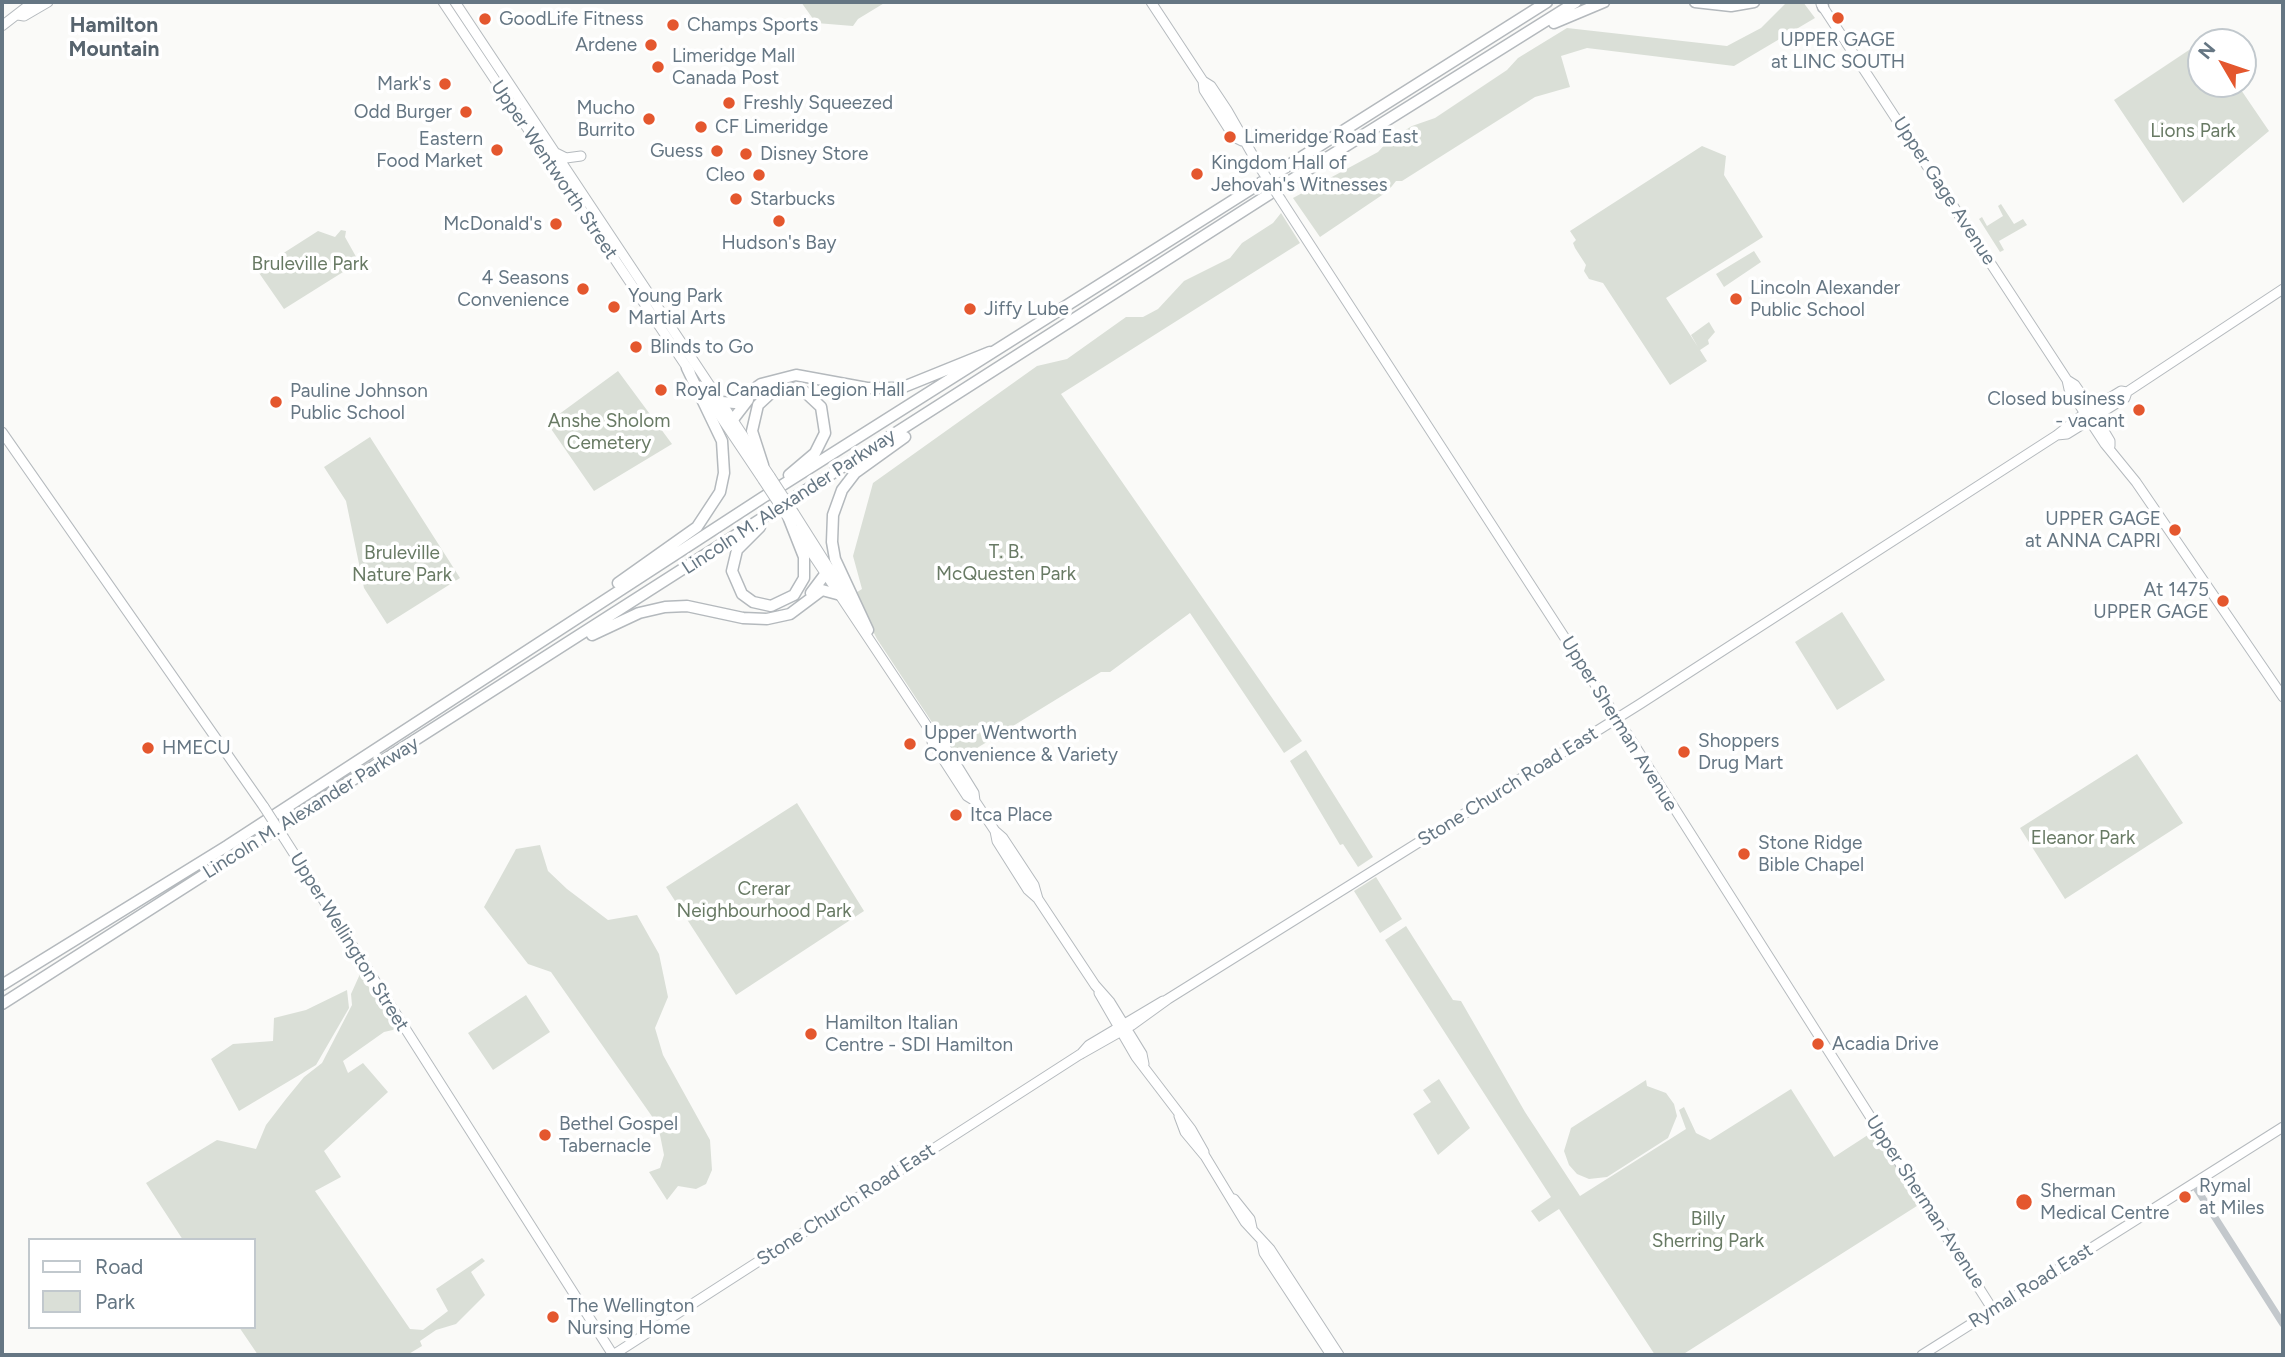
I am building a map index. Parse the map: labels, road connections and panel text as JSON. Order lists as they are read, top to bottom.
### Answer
{
  "streets": {
    "highway": ["Lincoln M. Alexander Parkway"],
    "main road": [
      "Upper Wentworth Street",
      "Upper Gage Avenue",
      "Upper Sherman Avenue",
      "Stone Church Road East",
      "Upper Wellington Street",
      "Rymal Road East"
    ]
  },
  "crossings": [
    ["Upper Wentworth Street", "Stone Church Road East"],
    ["Upper Gage Avenue", "Stone Church Road East"],
    ["Upper Sherman Avenue", "Stone Church Road East"],
    ["Upper Sherman Avenue", "Rymal Road East"],
    ["Stone Church Road East", "Upper Wellington Street"]
  ],
  "districts": ["Hamilton Mountain"],
  "parks": [
    "Lions Park",
    "Bruleville Park",
    "Anshe Sholom Cemetery",
    "T. B. McQuesten Park",
    "Bruleville Nature Park",
    "Eleanor Park",
    "Crerar Neighbourhood Park",
    "Billy Sherring Park"
  ],
  "places": [
    "UPPER GAGE at LINC SOUTH",
    "GoodLife Fitness",
    "Champs Sports",
    "Ardene",
    "Limeridge Mall Canada Post",
    "Mark's",
    "Freshly Squeezed",
    "Odd Burger",
    "Mucho Burrito",
    "CF Limeridge",
    "Limeridge Road East",
    "Eastern Food Market",
    "Guess",
    "Disney Store",
    "Kingdom Hall of Jehovah's Witnesses",
    "Cleo",
    "Starbucks",
    "Hudson's Bay",
    "McDonald's",
    "4 Seasons Convenience",
    "Lincoln Alexander Public School",
    "Young Park Martial Arts",
    "Jiffy Lube",
    "Blinds to Go",
    "Royal Canadian Legion Hall",
    "Pauline Johnson Public School",
    "Closed business - vacant",
    "UPPER GAGE at ANNA CAPRI",
    "At 1475 UPPER GAGE",
    "Upper Wentworth Convenience & Variety",
    "HMECU",
    "Shoppers Drug Mart",
    "Itca Place",
    "Stone Ridge Bible Chapel",
    "Hamilton Italian Centre - SDI Hamilton",
    "Acadia Drive",
    "Bethel Gospel Tabernacle",
    "Rymal at Miles",
    "Sherman Medical Centre",
    "The Wellington Nursing Home"
  ],
  "legend": ["Road", "Park"],
  "north": "top left"
}
